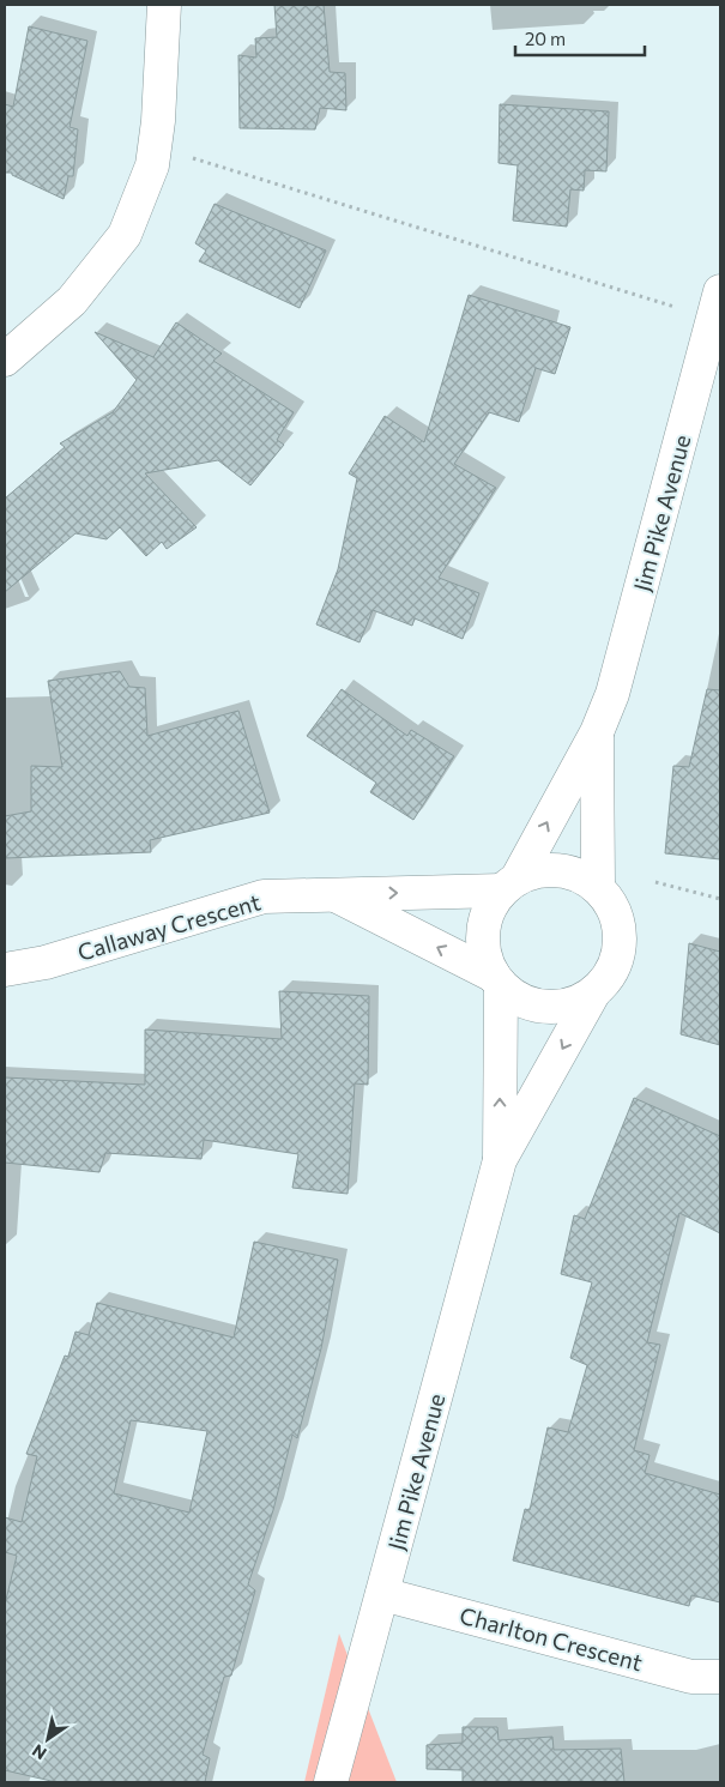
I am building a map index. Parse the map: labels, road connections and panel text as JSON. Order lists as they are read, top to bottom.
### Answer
{
  "streets": {
    "street": ["Jim Pike Avenue", "Callaway Crescent", "Charlton Crescent"]
  },
  "crossings": [
    ["Jim Pike Avenue", "Callaway Crescent"],
    ["Jim Pike Avenue", "Charlton Crescent"]
  ],
  "scale_bar": "20 m",
  "north": "bottom left"
}
